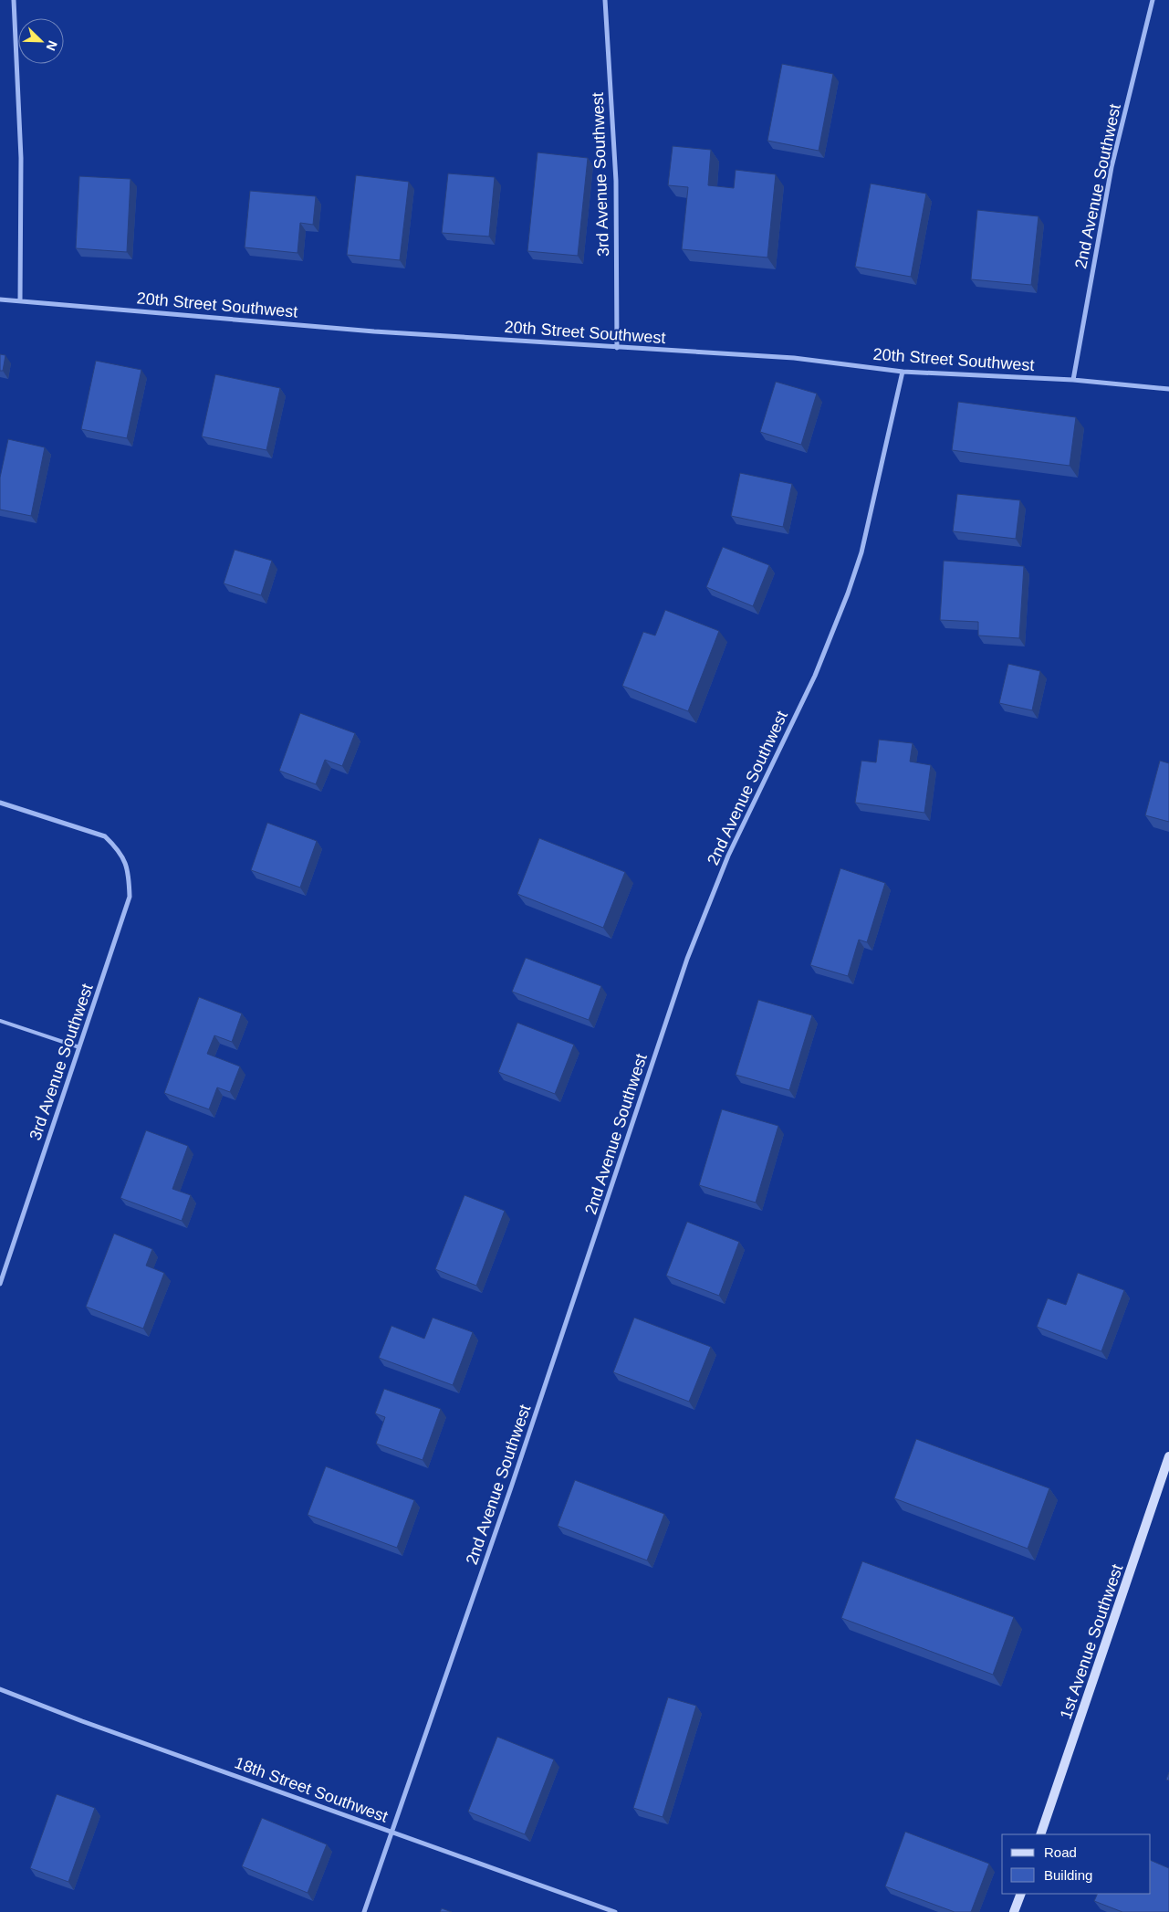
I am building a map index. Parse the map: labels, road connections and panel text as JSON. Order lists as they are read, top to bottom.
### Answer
{
  "streets": {
    "main road": ["1st Avenue Southwest"],
    "street": [
      "3rd Avenue Southwest",
      "2nd Avenue Southwest",
      "20th Street Southwest",
      "18th Street Southwest"
    ]
  },
  "crossings": [
    ["3rd Avenue Southwest", "20th Street Southwest"],
    ["2nd Avenue Southwest", "20th Street Southwest"],
    ["2nd Avenue Southwest", "18th Street Southwest"]
  ],
  "legend": ["Road", "Building"],
  "north": "bottom right"
}
